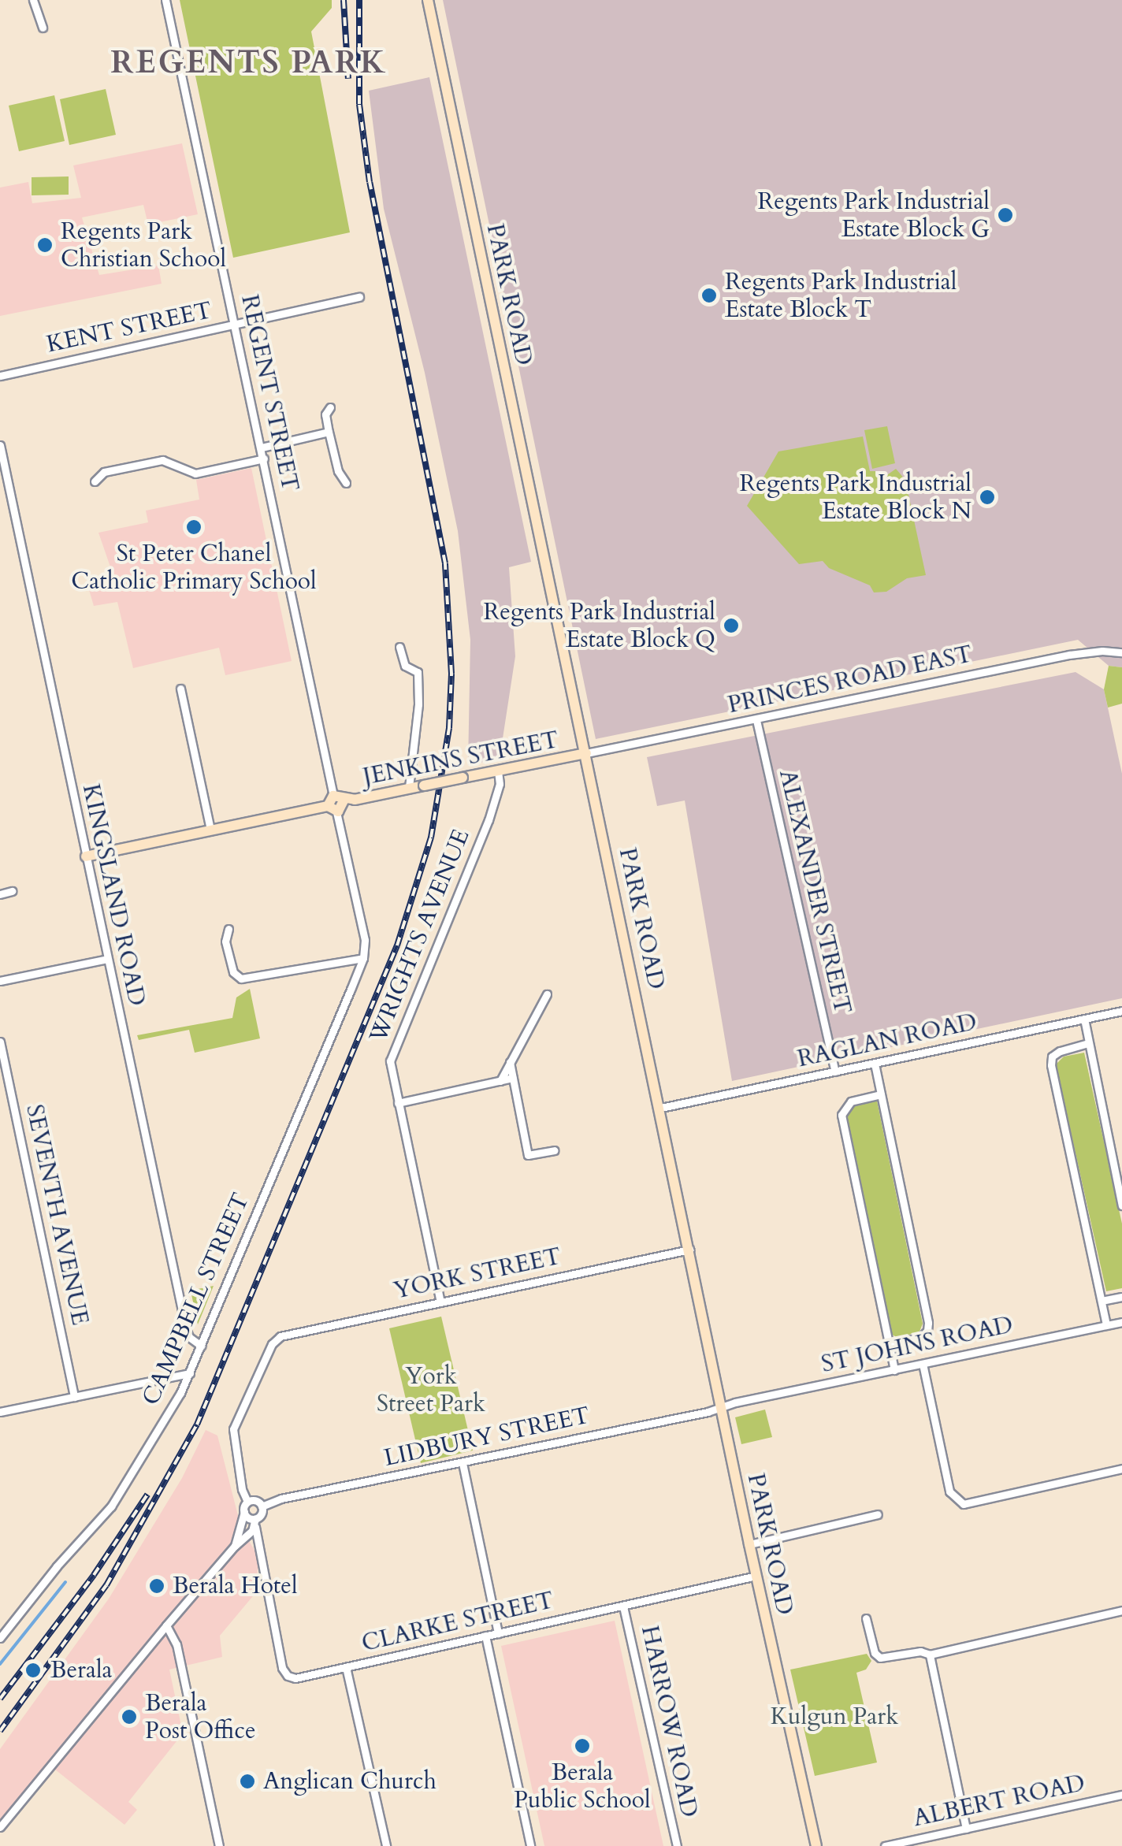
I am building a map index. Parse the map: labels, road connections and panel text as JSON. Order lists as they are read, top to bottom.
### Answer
{
  "streets": {
    "main road": ["PARK ROAD", "JENKINS STREET"],
    "street": [
      "KENT STREET",
      "REGENT STREET",
      "PRINCES ROAD EAST",
      "ALEXANDER STREET",
      "KINGSLAND ROAD",
      "WRIGHTS AVENUE",
      "RAGLAN ROAD",
      "SEVENTH AVENUE",
      "YORK STREET",
      "CAMPBELL STREET",
      "ST JOHNS ROAD",
      "LIDBURY STREET",
      "CLARKE STREET",
      "HARROW ROAD",
      "ALBERT ROAD"
    ]
  },
  "crossings": [
    ["PARK ROAD", "PRINCES ROAD EAST"],
    ["PARK ROAD", "JENKINS STREET"],
    ["PARK ROAD", "RAGLAN ROAD"],
    ["PARK ROAD", "YORK STREET"],
    ["PARK ROAD", "ST JOHNS ROAD"],
    ["PARK ROAD", "LIDBURY STREET"],
    ["PARK ROAD", "CLARKE STREET"],
    ["KENT STREET", "REGENT STREET"],
    ["REGENT STREET", "JENKINS STREET"],
    ["REGENT STREET", "CAMPBELL STREET"],
    ["PRINCES ROAD EAST", "JENKINS STREET"],
    ["PRINCES ROAD EAST", "ALEXANDER STREET"],
    ["JENKINS STREET", "KINGSLAND ROAD"],
    ["JENKINS STREET", "WRIGHTS AVENUE"],
    ["ALEXANDER STREET", "RAGLAN ROAD"],
    ["KINGSLAND ROAD", "CAMPBELL STREET"],
    ["WRIGHTS AVENUE", "YORK STREET"],
    ["YORK STREET", "LIDBURY STREET"],
    ["YORK STREET", "CLARKE STREET"],
    ["ST JOHNS ROAD", "LIDBURY STREET"],
    ["LIDBURY STREET", "CLARKE STREET"],
    ["CLARKE STREET", "HARROW ROAD"]
  ],
  "districts": ["REGENTS PARK"],
  "parks": ["York Street Park", "Kulgun Park"],
  "places": [
    "Regents Park Industrial Estate Block G",
    "Regents Park Christian School",
    "Regents Park Industrial Estate Block T",
    "Regents Park Industrial Estate Block N",
    "St Peter Chanel Catholic Primary School",
    "Regents Park Industrial Estate Block Q",
    "Berala Hotel",
    "Berala",
    "Berala Post Office",
    "Berala Public School",
    "Anglican Church"
  ]
}
